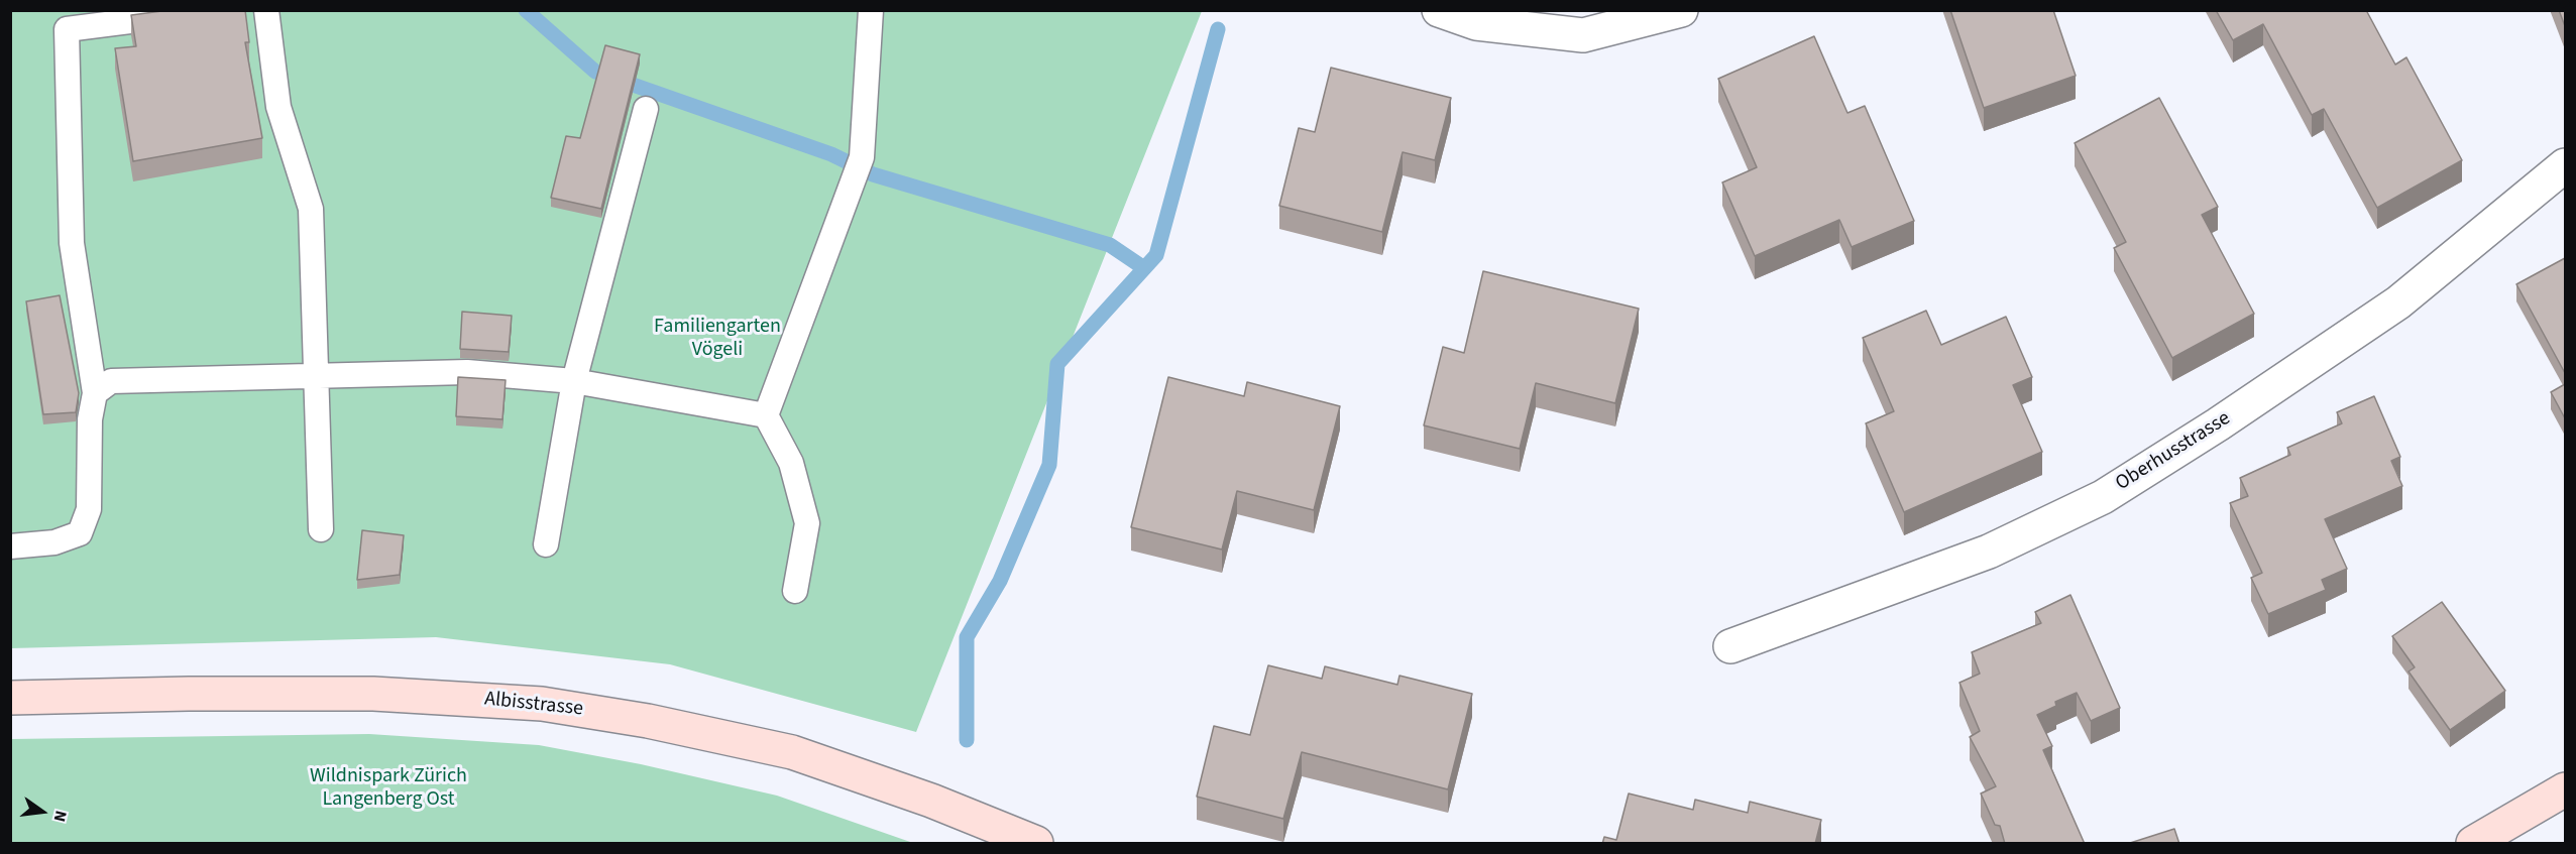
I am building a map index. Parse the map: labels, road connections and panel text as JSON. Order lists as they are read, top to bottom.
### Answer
{
  "streets": {
    "main road": ["Albisstrasse"],
    "street": ["Oberhusstrasse"]
  },
  "parks": ["Familiengarten Vögeli", "Wildnispark Zürich Langenberg Ost"],
  "north": "right"
}
